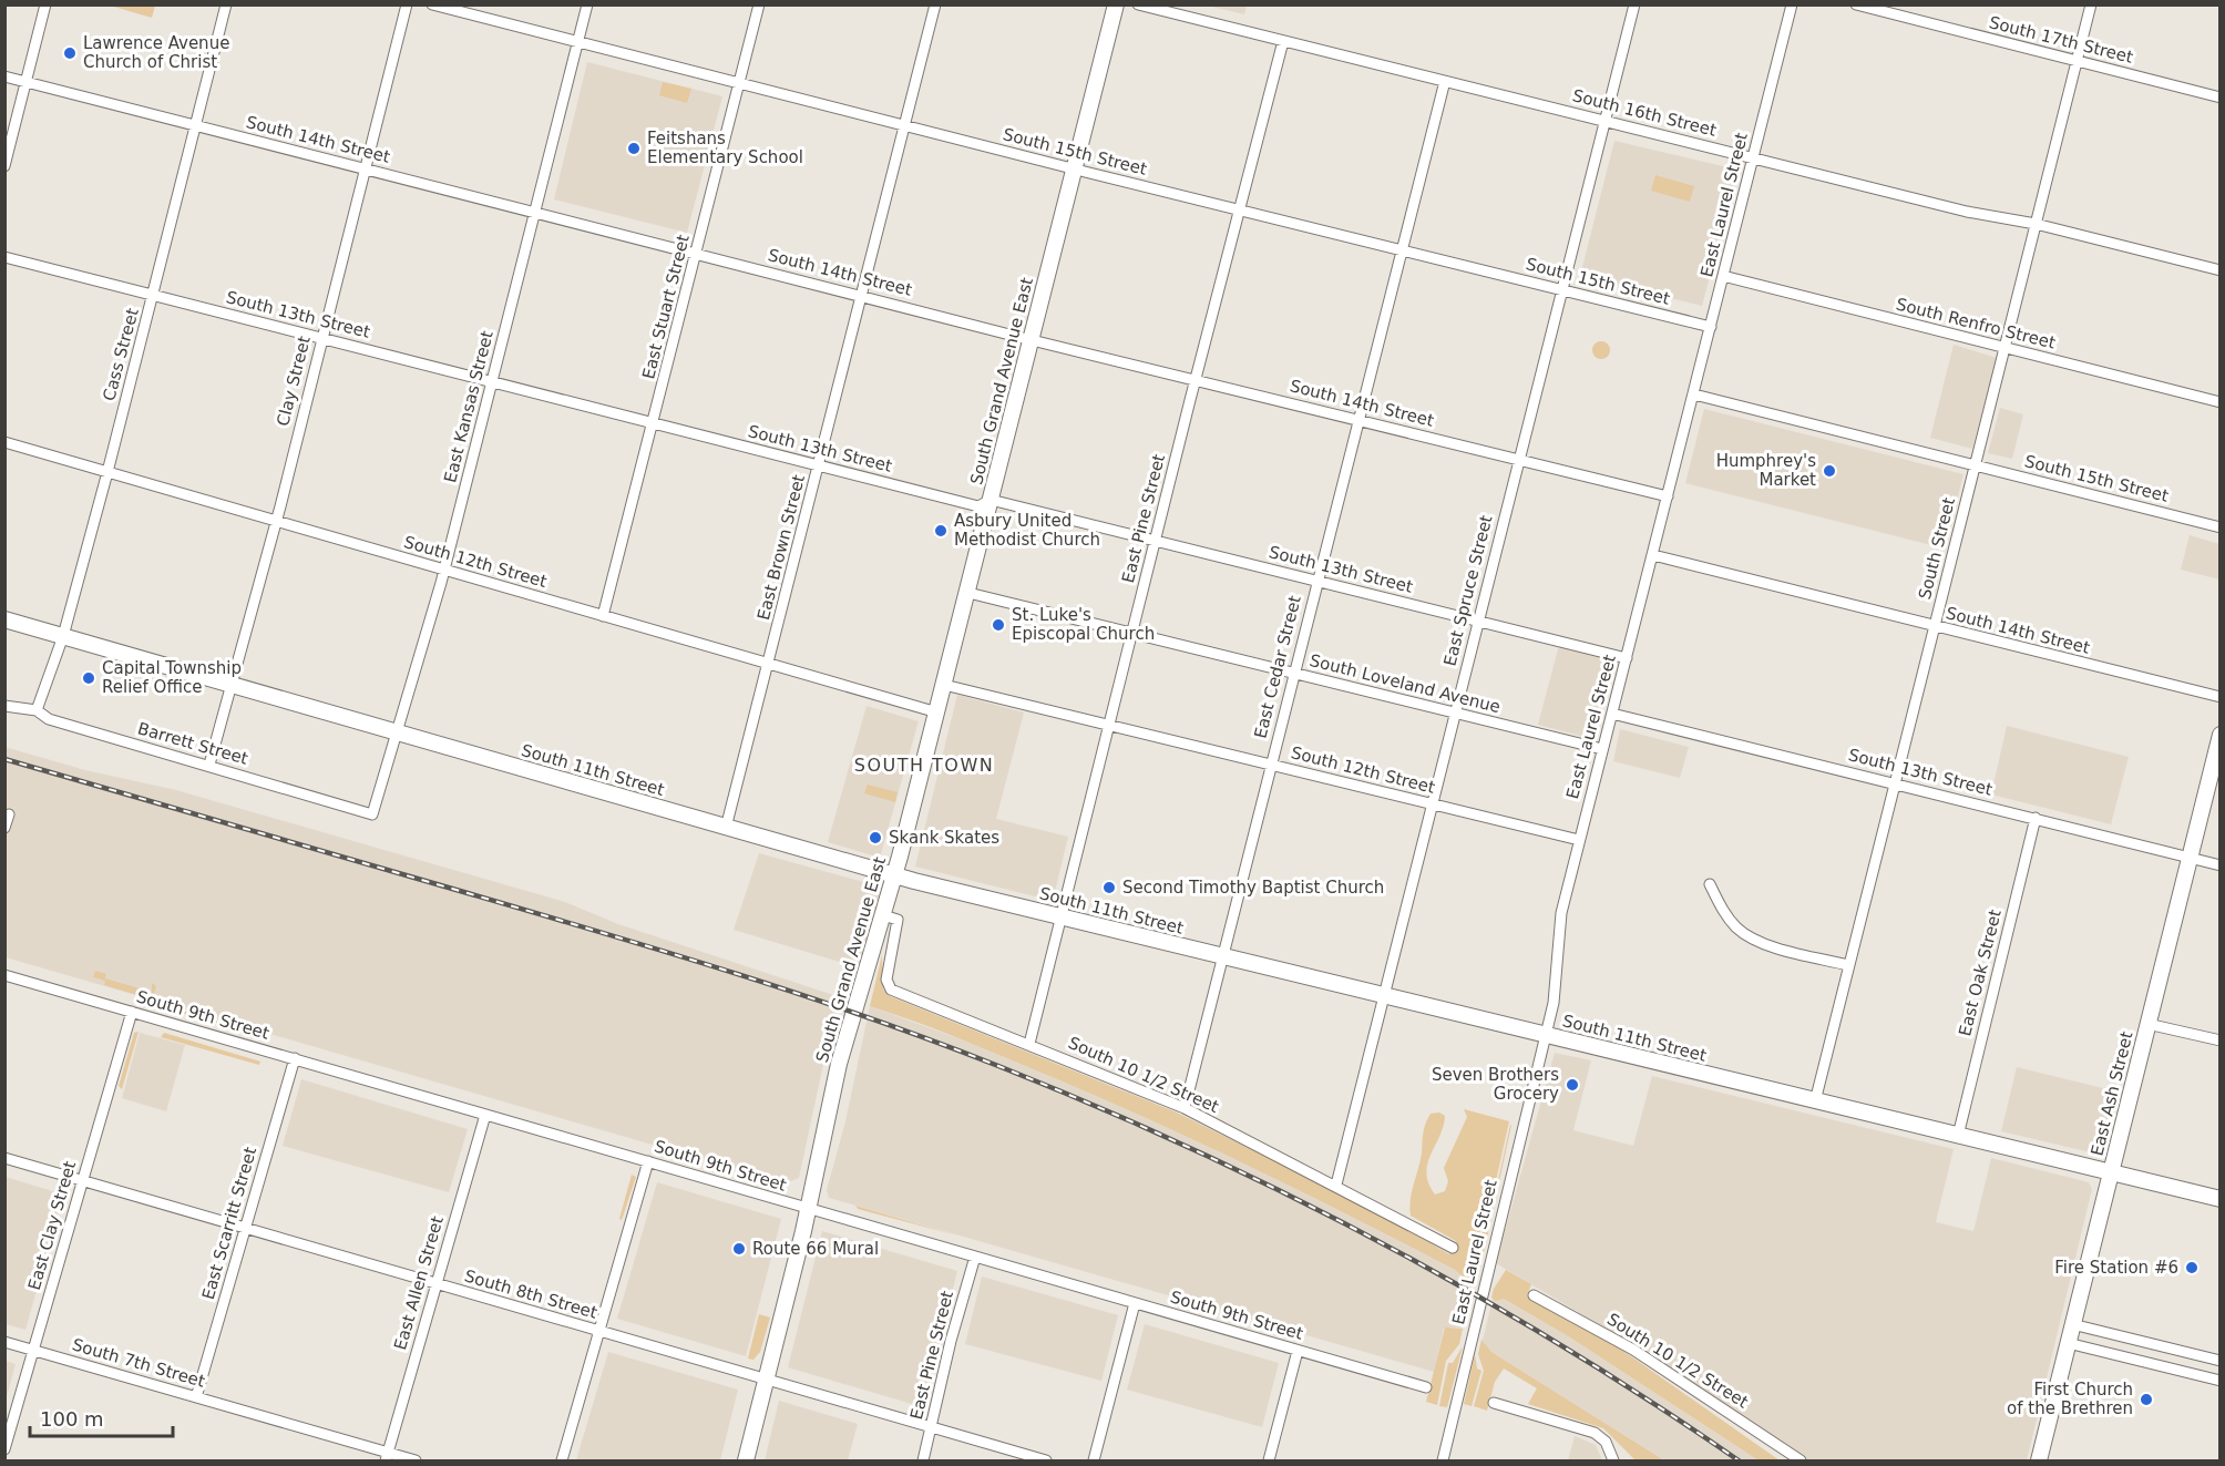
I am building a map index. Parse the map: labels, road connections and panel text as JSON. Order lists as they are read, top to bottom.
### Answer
{
  "streets": {
    "street": [
      "South 17th Street",
      "South 16th Street",
      "South 14th Street",
      "South 15th Street",
      "East Laurel Street",
      "East Stuart Street",
      "South 13th Street",
      "South Renfro Street",
      "Cass Street",
      "Clay Street",
      "South Grand Avenue East",
      "East Kansas Street",
      "East Pine Street",
      "East Brown Street",
      "South Street",
      "South 12th Street",
      "East Spruce Street",
      "East Cedar Street",
      "South Loveland Avenue",
      "Barrett Street",
      "South 11th Street",
      "East Oak Street",
      "South 9th Street",
      "South 10 1/2 Street",
      "East Ash Street",
      "East Scarritt Street",
      "East Clay Street",
      "East Allen Street",
      "South 8th Street",
      "South 7th Street"
    ]
  },
  "crossings": [
    ["South 17th Street", "South Street"],
    ["South 16th Street", "East Laurel Street"],
    ["South 16th Street", "East Pine Street"],
    ["South 16th Street", "South Street"],
    ["South 16th Street", "East Spruce Street"],
    ["South 16th Street", "East Cedar Street"],
    ["South 14th Street", "East Laurel Street"],
    ["South 14th Street", "East Stuart Street"],
    ["South 14th Street", "Cass Street"],
    ["South 14th Street", "Clay Street"],
    ["South 14th Street", "South Grand Avenue East"],
    ["South 14th Street", "East Kansas Street"],
    ["South 14th Street", "East Pine Street"],
    ["South 14th Street", "East Brown Street"],
    ["South 14th Street", "South Street"],
    ["South 14th Street", "East Spruce Street"],
    ["South 14th Street", "East Cedar Street"],
    ["South 15th Street", "East Laurel Street"],
    ["South 15th Street", "East Stuart Street"],
    ["South 15th Street", "South Grand Avenue East"],
    ["South 15th Street", "East Kansas Street"],
    ["South 15th Street", "East Pine Street"],
    ["South 15th Street", "East Brown Street"],
    ["South 15th Street", "South Street"],
    ["South 15th Street", "East Spruce Street"],
    ["South 15th Street", "East Cedar Street"],
    ["East Laurel Street", "South 13th Street"],
    ["East Laurel Street", "South Renfro Street"],
    ["East Laurel Street", "South 12th Street"],
    ["East Laurel Street", "South Loveland Avenue"],
    ["East Laurel Street", "South 11th Street"],
    ["East Stuart Street", "South 13th Street"],
    ["East Stuart Street", "South 12th Street"],
    ["South 13th Street", "Cass Street"],
    ["South 13th Street", "Clay Street"],
    ["South 13th Street", "South Grand Avenue East"],
    ["South 13th Street", "East Kansas Street"],
    ["South 13th Street", "East Pine Street"],
    ["South 13th Street", "East Brown Street"],
    ["South 13th Street", "South Street"],
    ["South 13th Street", "East Spruce Street"],
    ["South 13th Street", "East Cedar Street"],
    ["South 13th Street", "East Oak Street"],
    ["South 13th Street", "East Ash Street"],
    ["South Renfro Street", "South Street"],
    ["Cass Street", "South 12th Street"],
    ["Cass Street", "Barrett Street"],
    ["Cass Street", "South 11th Street"],
    ["Clay Street", "South 12th Street"],
    ["Clay Street", "Barrett Street"],
    ["Clay Street", "South 11th Street"],
    ["South Grand Avenue East", "South 12th Street"],
    ["South Grand Avenue East", "South Loveland Avenue"],
    ["South Grand Avenue East", "South 11th Street"],
    ["South Grand Avenue East", "South 9th Street"],
    ["South Grand Avenue East", "South 10 1/2 Street"],
    ["South Grand Avenue East", "South 8th Street"],
    ["East Kansas Street", "South 12th Street"],
    ["East Kansas Street", "Barrett Street"],
    ["East Kansas Street", "South 11th Street"],
    ["East Pine Street", "South 12th Street"],
    ["East Pine Street", "South Loveland Avenue"],
    ["East Pine Street", "South 11th Street"],
    ["East Pine Street", "South 9th Street"],
    ["East Pine Street", "South 10 1/2 Street"],
    ["East Pine Street", "South 8th Street"],
    ["East Brown Street", "South 12th Street"],
    ["East Brown Street", "South 11th Street"],
    ["South Street", "South 11th Street"],
    ["South 12th Street", "East Spruce Street"],
    ["South 12th Street", "East Cedar Street"],
    ["East Spruce Street", "South Loveland Avenue"],
    ["East Spruce Street", "South 11th Street"],
    ["East Spruce Street", "South 10 1/2 Street"],
    ["East Cedar Street", "South Loveland Avenue"],
    ["East Cedar Street", "South 11th Street"],
    ["East Cedar Street", "South 10 1/2 Street"],
    ["South 11th Street", "East Oak Street"],
    ["South 11th Street", "East Ash Street"],
    ["South 9th Street", "East Scarritt Street"],
    ["South 9th Street", "East Clay Street"],
    ["South 9th Street", "East Allen Street"],
    ["East Scarritt Street", "South 8th Street"],
    ["East Scarritt Street", "South 7th Street"],
    ["East Clay Street", "South 8th Street"],
    ["East Clay Street", "South 7th Street"],
    ["East Allen Street", "South 8th Street"],
    ["East Allen Street", "South 7th Street"]
  ],
  "districts": ["SOUTH TOWN"],
  "places": [
    "Lawrence Avenue Church of Christ",
    "Feitshans Elementary School",
    "Humphrey's Market",
    "Asbury United Methodist Church",
    "St. Luke's Episcopal Church",
    "Capital Township Relief Office",
    "Skank Skates",
    "Second Timothy Baptist Church",
    "Seven Brothers Grocery",
    "Route 66 Mural",
    "Fire Station #6",
    "First Church of the Brethren"
  ],
  "scale_bar": "100 m"
}
